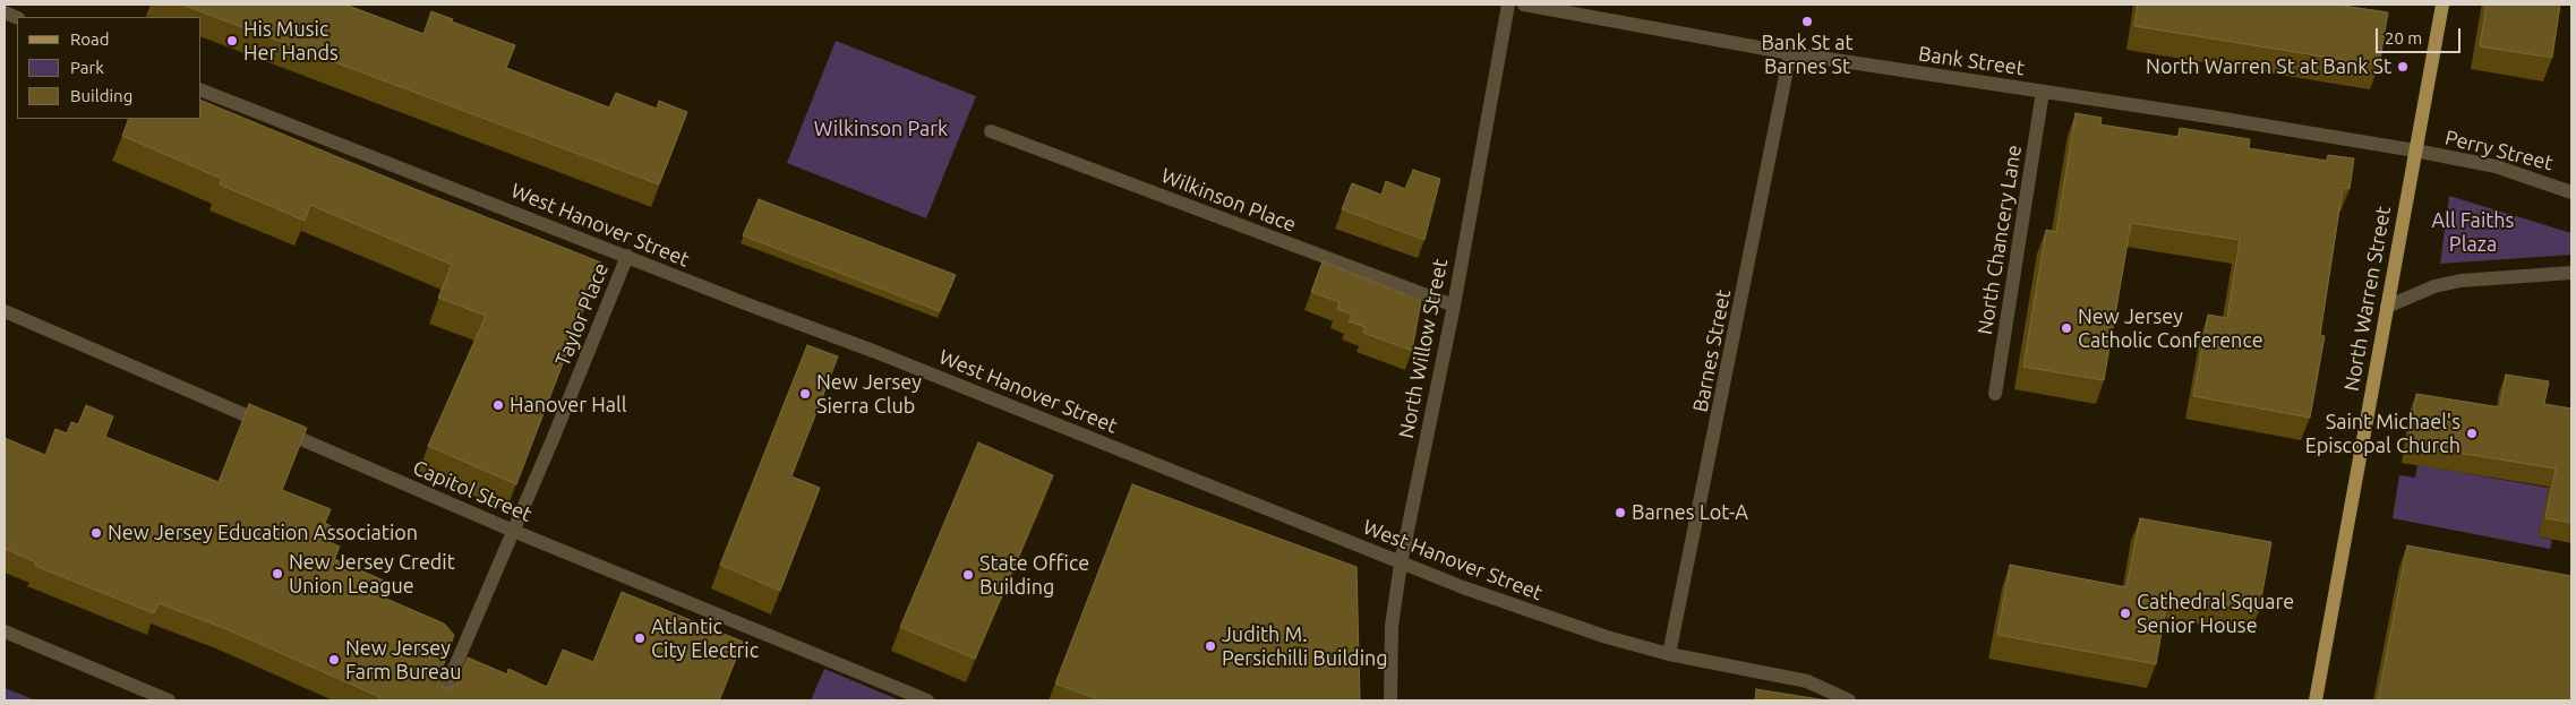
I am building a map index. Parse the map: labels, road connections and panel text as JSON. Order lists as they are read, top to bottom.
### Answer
{
  "streets": {
    "main road": ["North Warren Street"],
    "street": [
      "Bank Street",
      "Perry Street",
      "Wilkinson Place",
      "West Hanover Street",
      "North Chancery Lane",
      "Taylor Place",
      "North Willow Street",
      "Barnes Street",
      "Capitol Street"
    ]
  },
  "crossings": [
    ["Bank Street", "Perry Street"],
    ["Bank Street", "North Chancery Lane"],
    ["Bank Street", "North Warren Street"],
    ["Bank Street", "Barnes Street"],
    ["Perry Street", "North Warren Street"],
    ["Wilkinson Place", "North Willow Street"],
    ["West Hanover Street", "Taylor Place"],
    ["West Hanover Street", "North Willow Street"],
    ["West Hanover Street", "Barnes Street"],
    ["Taylor Place", "Capitol Street"]
  ],
  "parks": ["Wilkinson Park", "All Faiths Plaza"],
  "places": [
    "Bank St at Barnes St",
    "His Music Her Hands",
    "North Warren St at Bank St",
    "New Jersey Catholic Conference",
    "New Jersey Sierra Club",
    "Hanover Hall",
    "Saint Michael's Episcopal Church",
    "Barnes Lot-A",
    "New Jersey Education Association",
    "New Jersey Credit Union League",
    "State Office Building",
    "Cathedral Square Senior House",
    "Atlantic City Electric",
    "Judith M. Persichilli Building",
    "New Jersey Farm Bureau"
  ],
  "legend": ["Road", "Park", "Building"],
  "scale_bar": "20 m"
}
